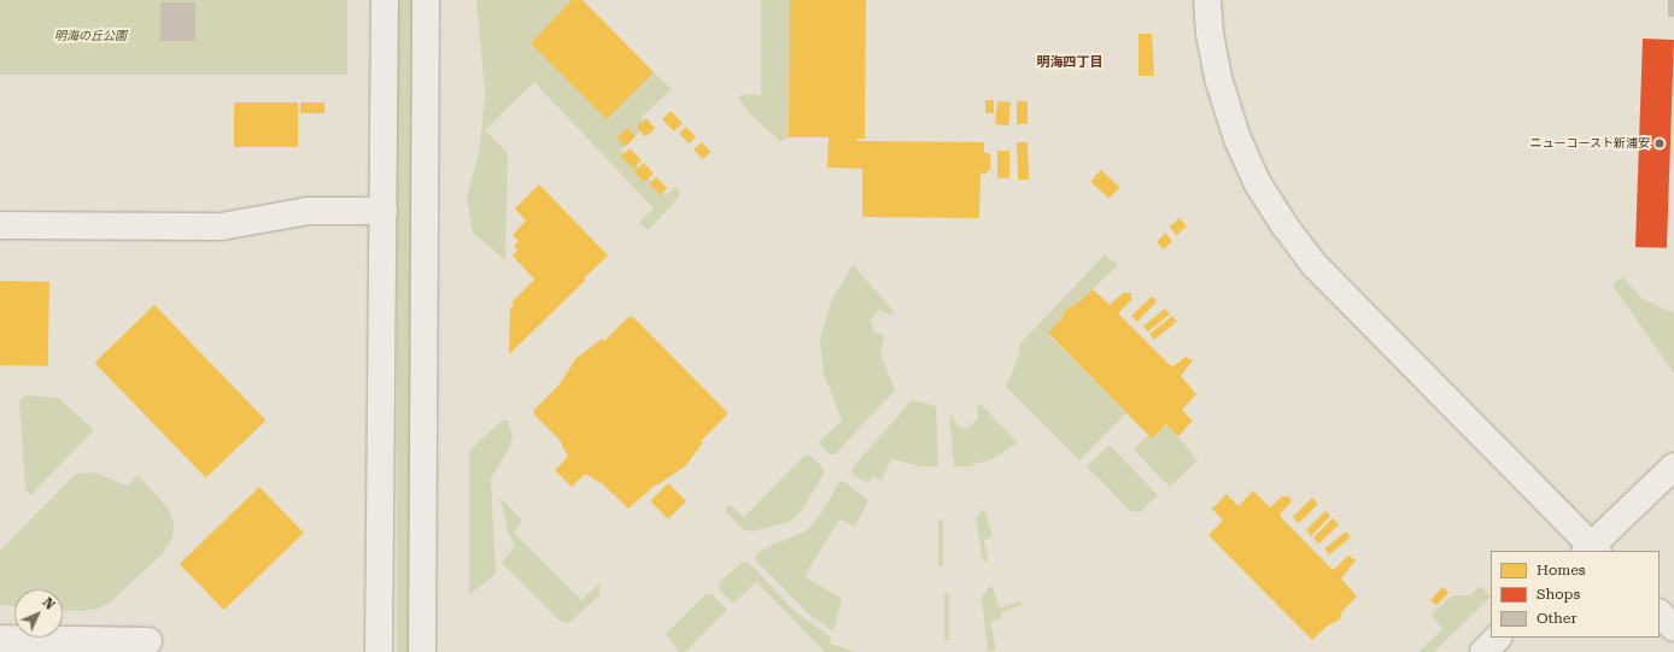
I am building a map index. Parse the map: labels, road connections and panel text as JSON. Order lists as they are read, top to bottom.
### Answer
{
  "districts": ["明海四丁目"],
  "parks": ["明海の丘公園"],
  "places": ["ニューコースト新浦安"],
  "legend": ["Homes", "Shops", "Other"],
  "north": "top right"
}
